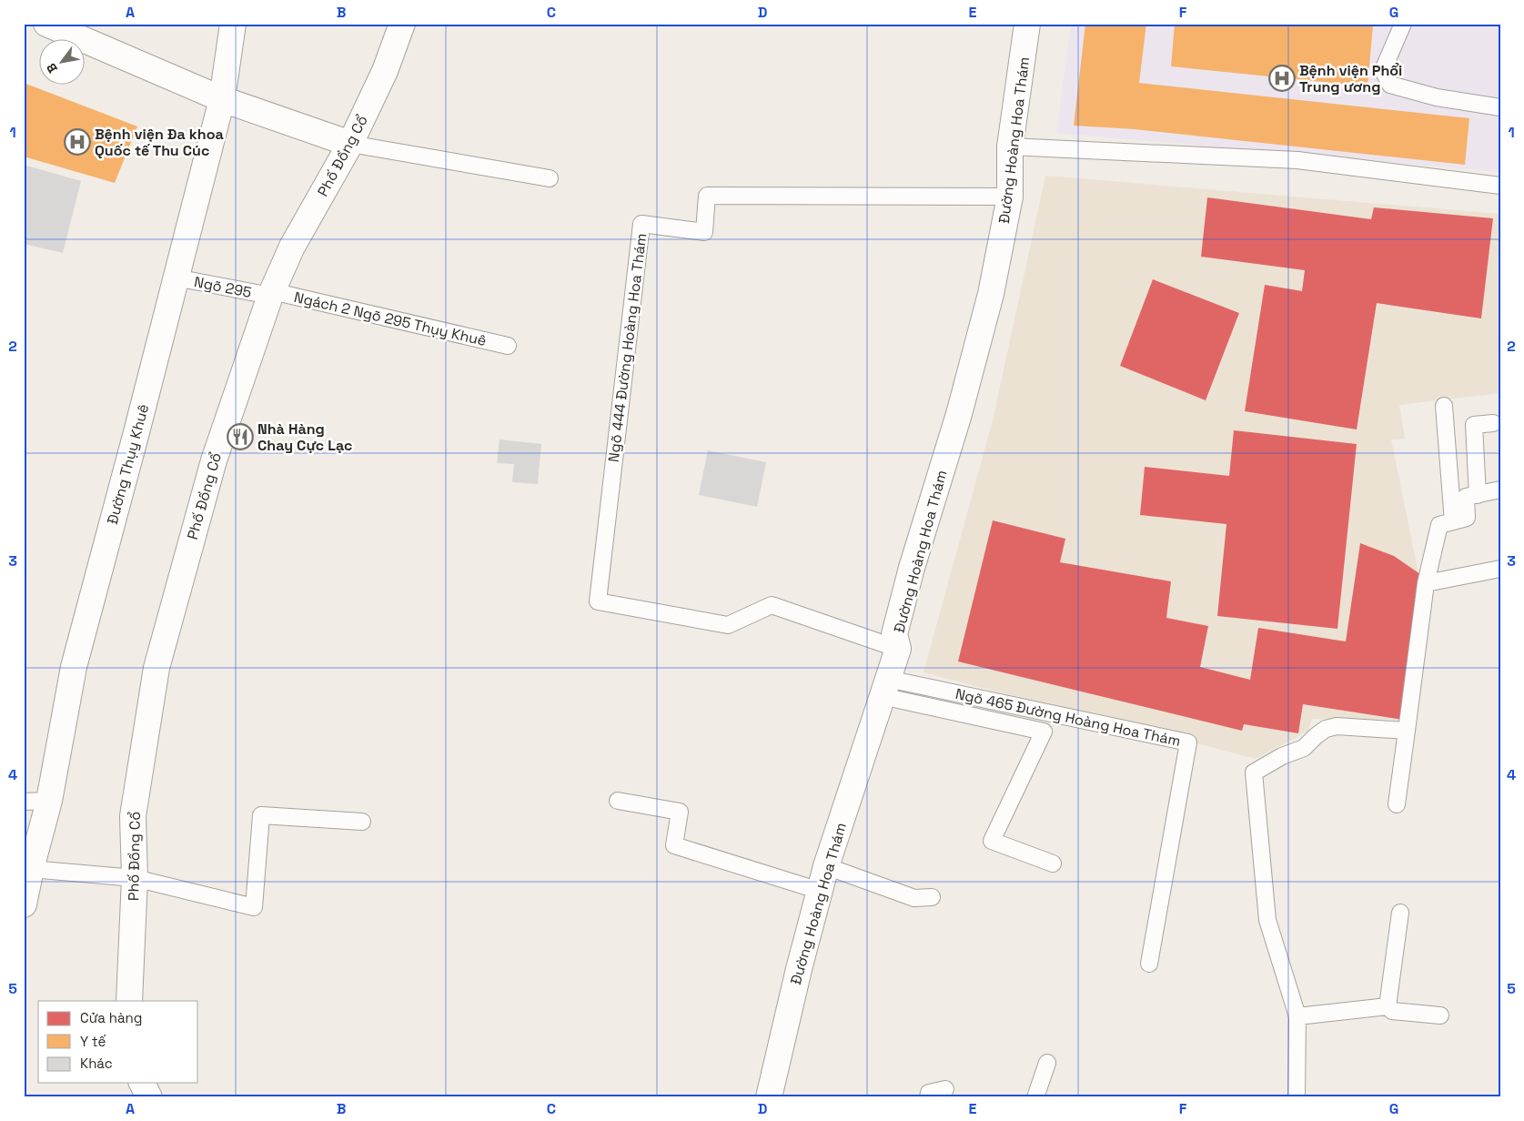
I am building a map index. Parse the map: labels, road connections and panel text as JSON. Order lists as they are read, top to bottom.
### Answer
{
  "streets": {
    "main road": ["Đường Hoàng Hoa Thám", "Phố Đồng Cổ", "Đường Thụy Khuê"],
    "lane": [
      "Ngõ 295",
      "Ngách 2 Ngõ 295 Thụy Khuê",
      "Ngõ 444 Đường Hoàng Hoa Thám",
      "Ngõ 465 Đường Hoàng Hoa Thám"
    ]
  },
  "crossings": [
    ["Đường Hoàng Hoa Thám", "Ngõ 444 Đường Hoàng Hoa Thám"],
    ["Đường Hoàng Hoa Thám", "Ngõ 465 Đường Hoàng Hoa Thám"],
    ["Phố Đồng Cổ", "Ngõ 295"],
    ["Phố Đồng Cổ", "Ngách 2 Ngõ 295 Thụy Khuê"],
    ["Ngõ 295", "Ngách 2 Ngõ 295 Thụy Khuê"],
    ["Ngõ 295", "Đường Thụy Khuê"]
  ],
  "places": {
    "hospital": ["Bệnh viện Phổi Trung ương", "Bệnh viện Đa khoa Quốc tế Thu Cúc"],
    "restaurant": ["Nhà Hàng Chay Cực Lạc"]
  },
  "legend": ["Cửa hàng", "Y tế", "Khác"],
  "north": "bottom left",
  "grid": {
    "columns": [
      "A",
      "B",
      "C",
      "D",
      "E",
      "F",
      "G"
    ],
    "rows": [
      "1",
      "2",
      "3",
      "4",
      "5"
    ]
  }
}
